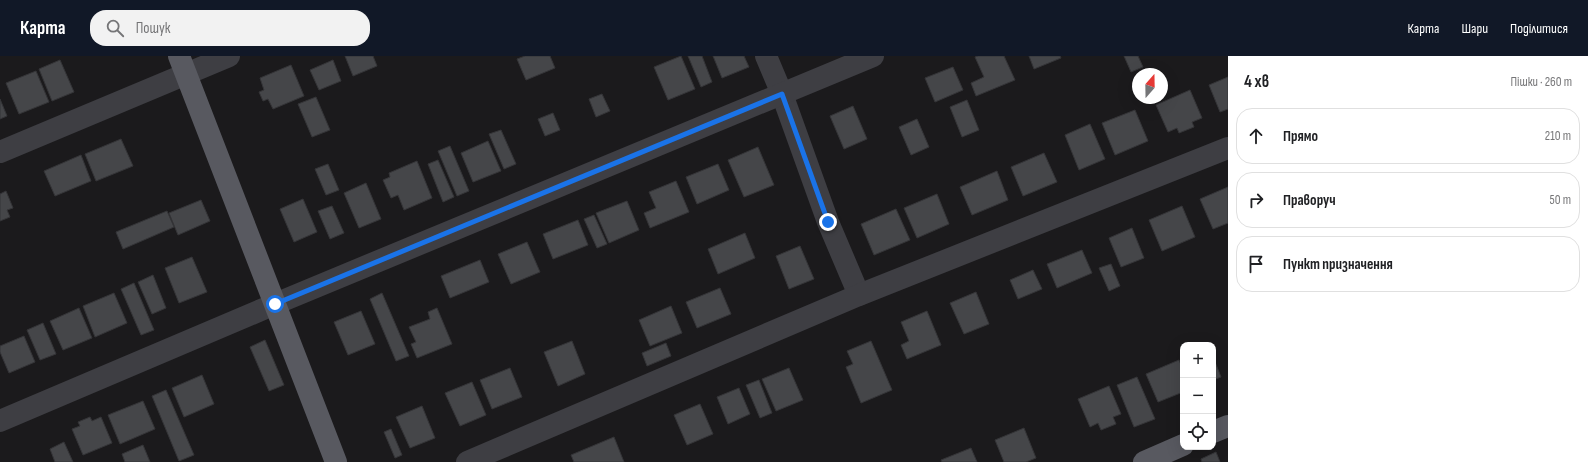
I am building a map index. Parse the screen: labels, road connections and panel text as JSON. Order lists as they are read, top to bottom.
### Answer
{
  "north": "top",
  "page": {
    "header": "Карта",
    "search": "Пошук",
    "nav": ["Карта", "Шари", "Поділитися"],
    "heading": ["4 хв", "Пішки · 260 m"],
    "list": [
      ["Прямо", "210 m"],
      ["Праворуч", "50 m"],
      "Пункт призначення"
    ],
    "map_buttons": ["+", "−"]
  }
}
